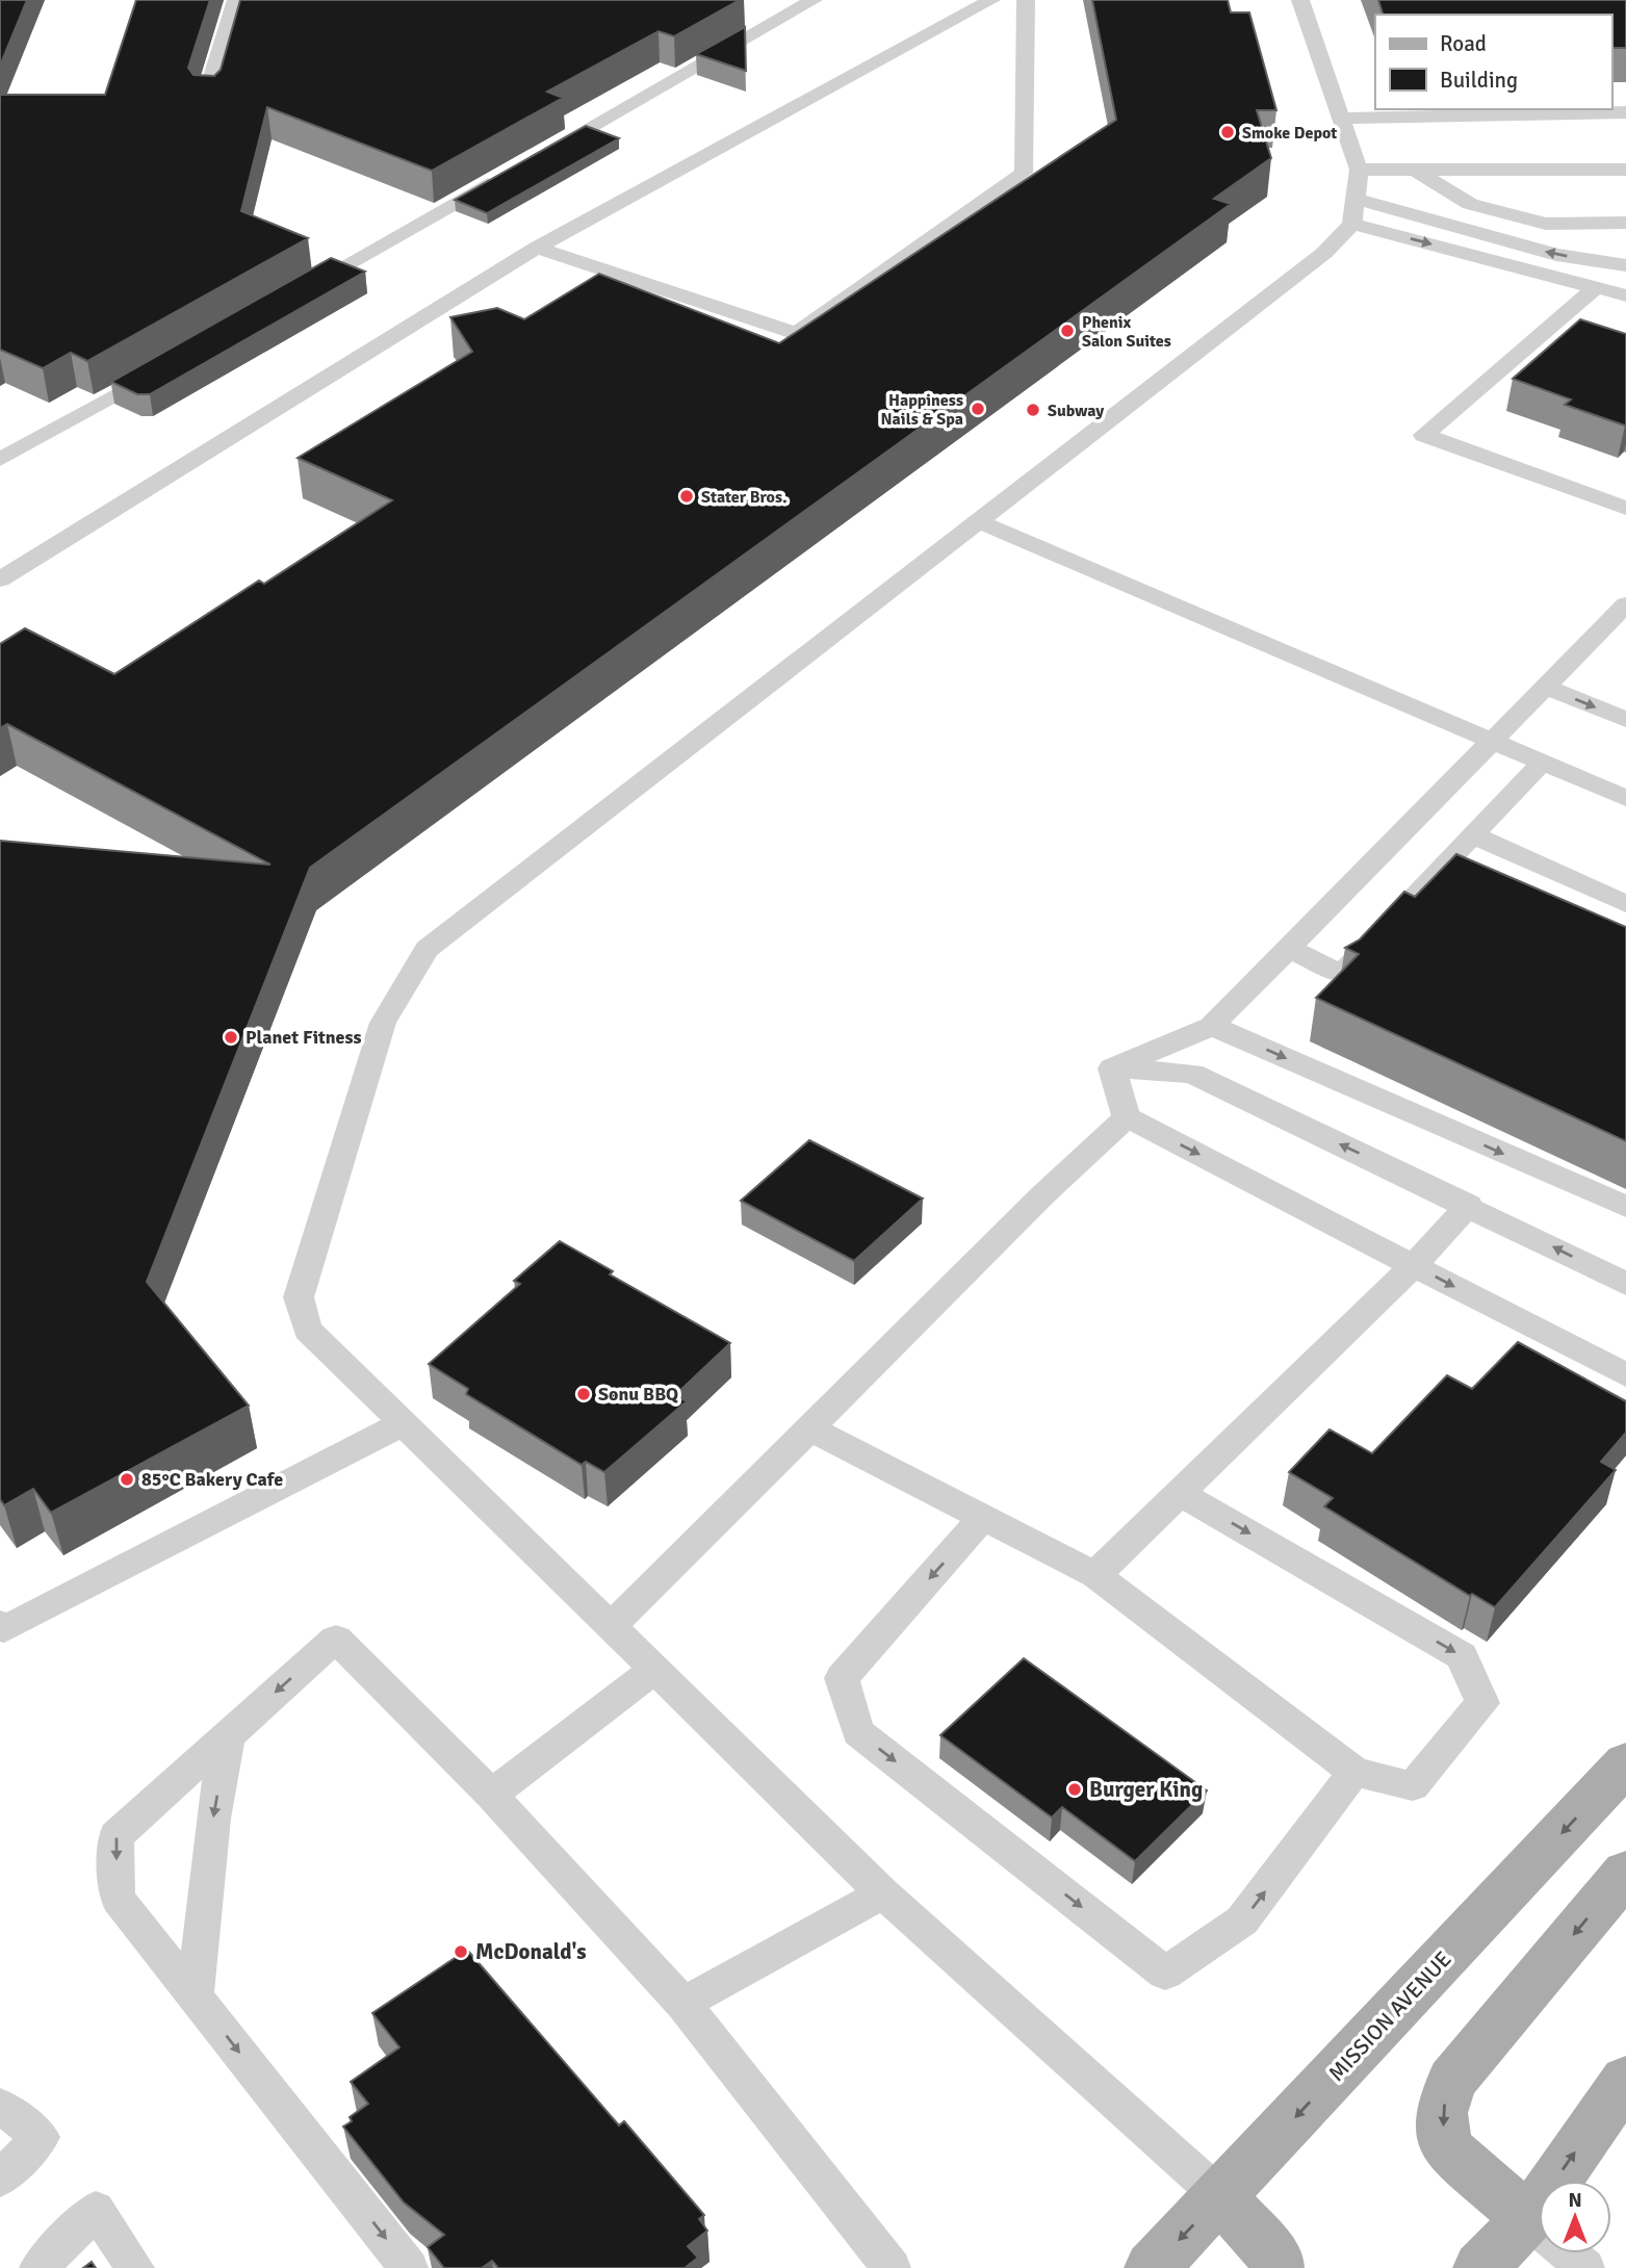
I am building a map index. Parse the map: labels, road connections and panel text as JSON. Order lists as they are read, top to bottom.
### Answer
{
  "streets": {
    "main road": ["MISSION AVENUE"]
  },
  "places": [
    "Smoke Depot",
    "Phenix Salon Suites",
    "Happiness Nails & Spa",
    "Subway",
    "Stater Bros.",
    "Planet Fitness",
    "Sonu BBQ",
    "85°C Bakery Cafe",
    "Burger King",
    "McDonald's"
  ],
  "legend": ["Road", "Building"],
  "north": "top"
}
